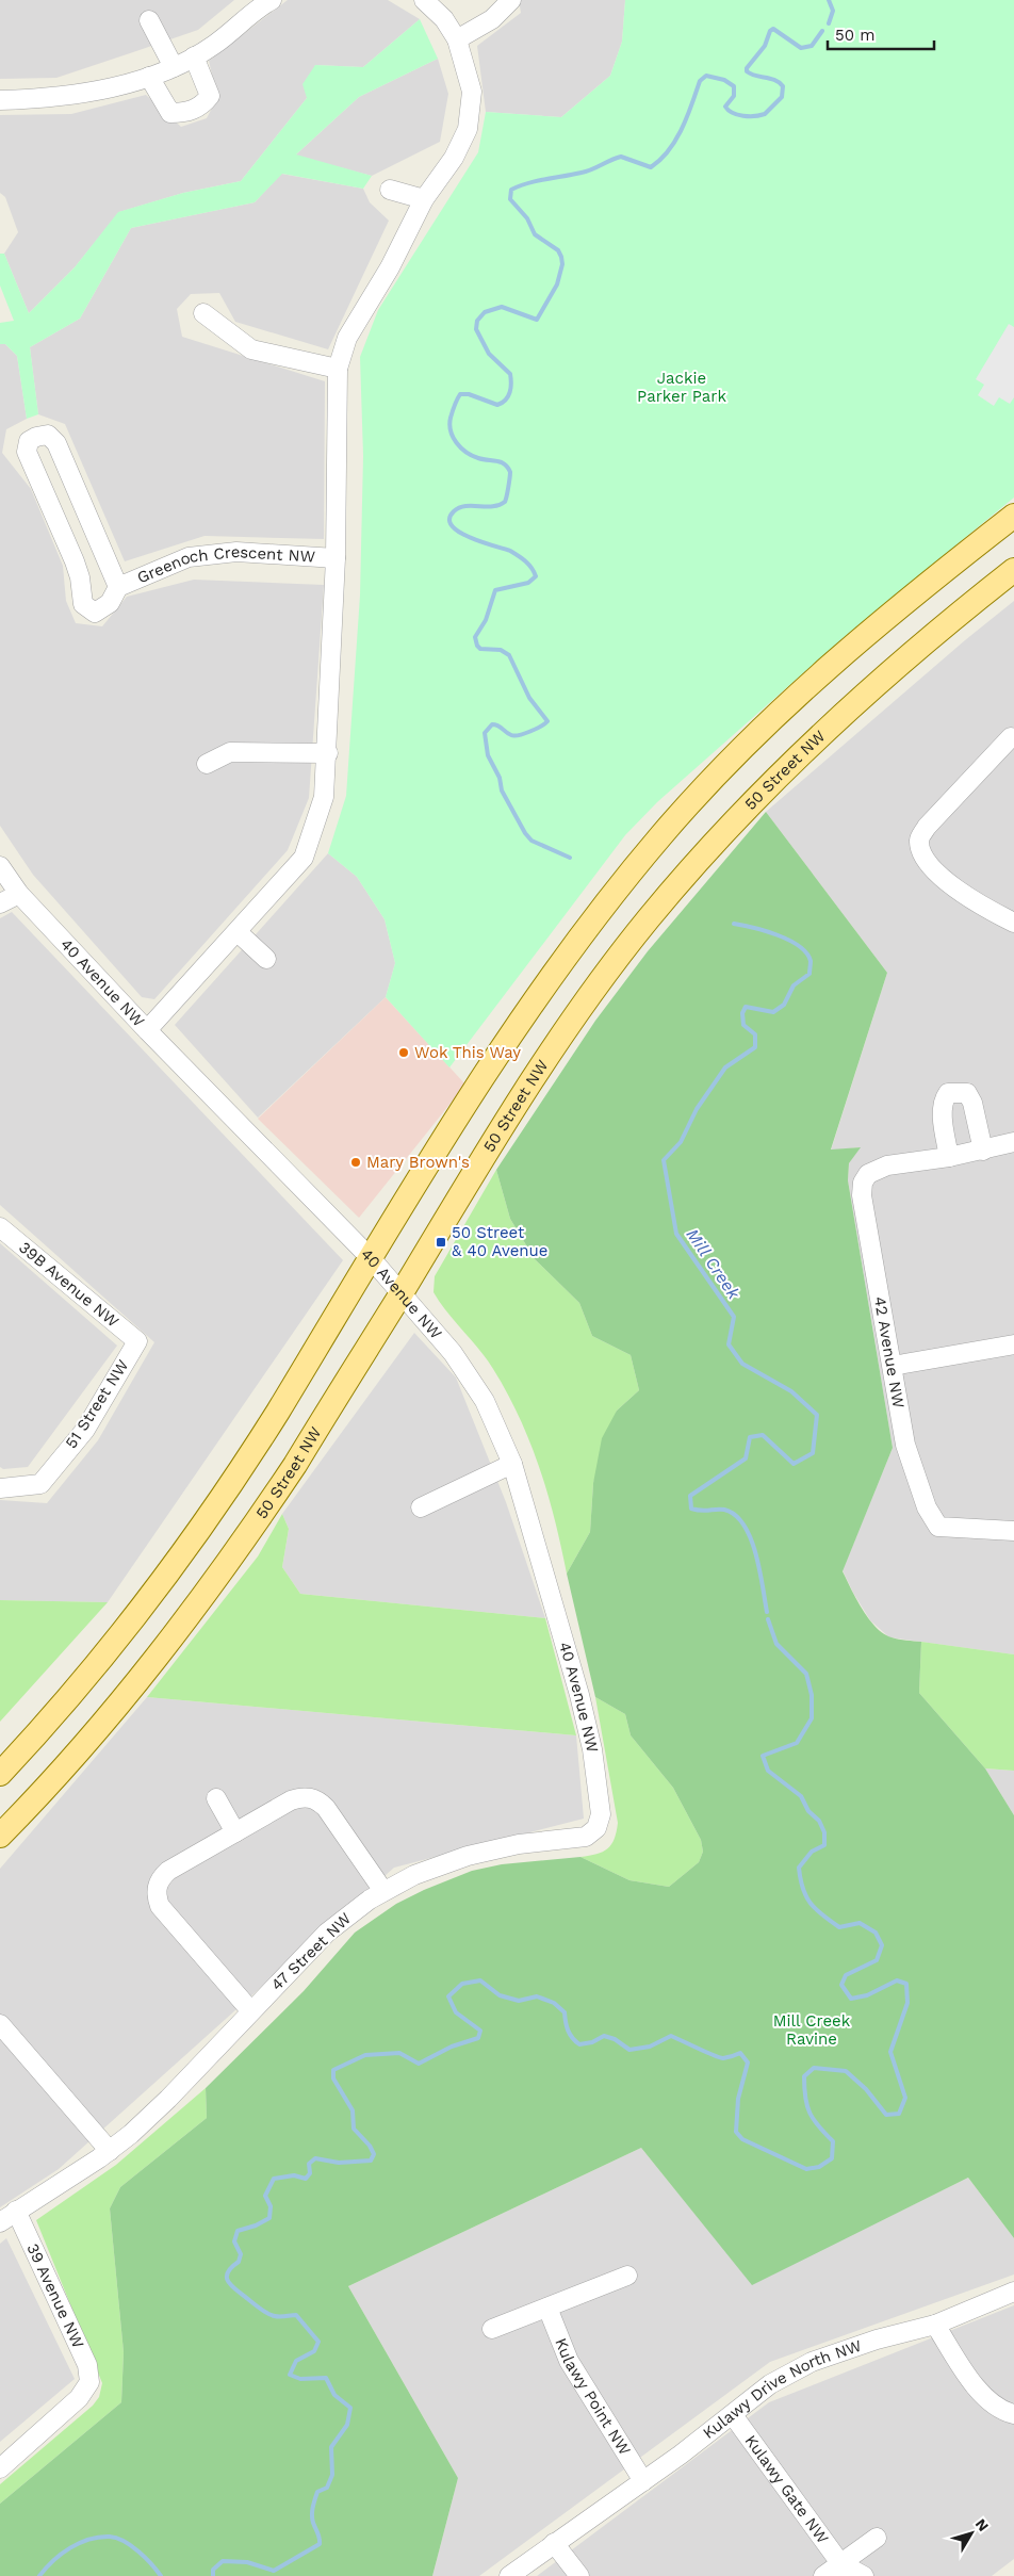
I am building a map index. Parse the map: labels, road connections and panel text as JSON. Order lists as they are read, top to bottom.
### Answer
{
  "streets": {
    "main road": ["50 Street NW"],
    "street": [
      "Greenoch Crescent NW",
      "40 Avenue NW",
      "39B Avenue NW",
      "42 Avenue NW",
      "51 Street NW",
      "47 Street NW",
      "39 Avenue NW",
      "Kulawy Drive North NW",
      "Kulawy Point NW",
      "Kulawy Gate NW"
    ]
  },
  "crossings": [
    ["Greenoch Crescent NW", "40 Avenue NW"],
    ["50 Street NW", "40 Avenue NW"],
    ["40 Avenue NW", "47 Street NW"],
    ["39B Avenue NW", "51 Street NW"],
    ["47 Street NW", "39 Avenue NW"],
    ["Kulawy Drive North NW", "Kulawy Point NW"],
    ["Kulawy Drive North NW", "Kulawy Gate NW"]
  ],
  "water": ["Mill Creek"],
  "parks": ["Jackie Parker Park", "Mill Creek Ravine"],
  "places": {
    "other": ["Wok This Way", "Mary Brown's"],
    "transit": ["50 Street & 40 Avenue"]
  },
  "scale_bar": "50 m",
  "north": "top right"
}
